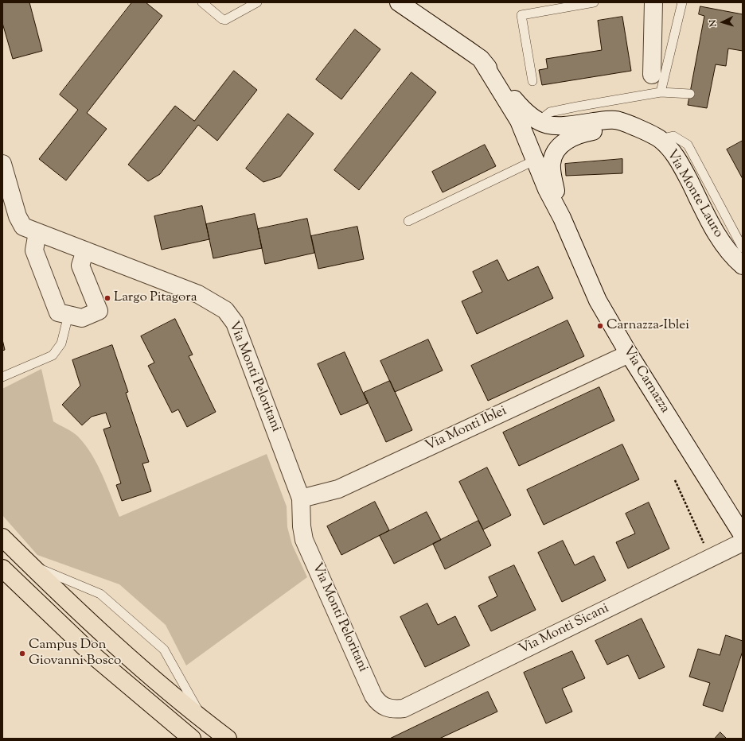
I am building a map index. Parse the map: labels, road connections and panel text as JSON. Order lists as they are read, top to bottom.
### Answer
{
  "streets": {
    "street": [
      "Via Monte Lauro",
      "Via Monti Peloritani",
      "Via Carnazza",
      "Via Monti Iblei",
      "Via Monti Sicani"
    ]
  },
  "crossings": [
    ["Via Monti Peloritani", "Via Monti Iblei"],
    ["Via Monti Peloritani", "Via Monti Sicani"],
    ["Via Carnazza", "Via Monti Iblei"]
  ],
  "places": ["Largo Pitagora", "Carnazza-Iblei", "Campus Don Giovanni Bosco"],
  "north": "left"
}
